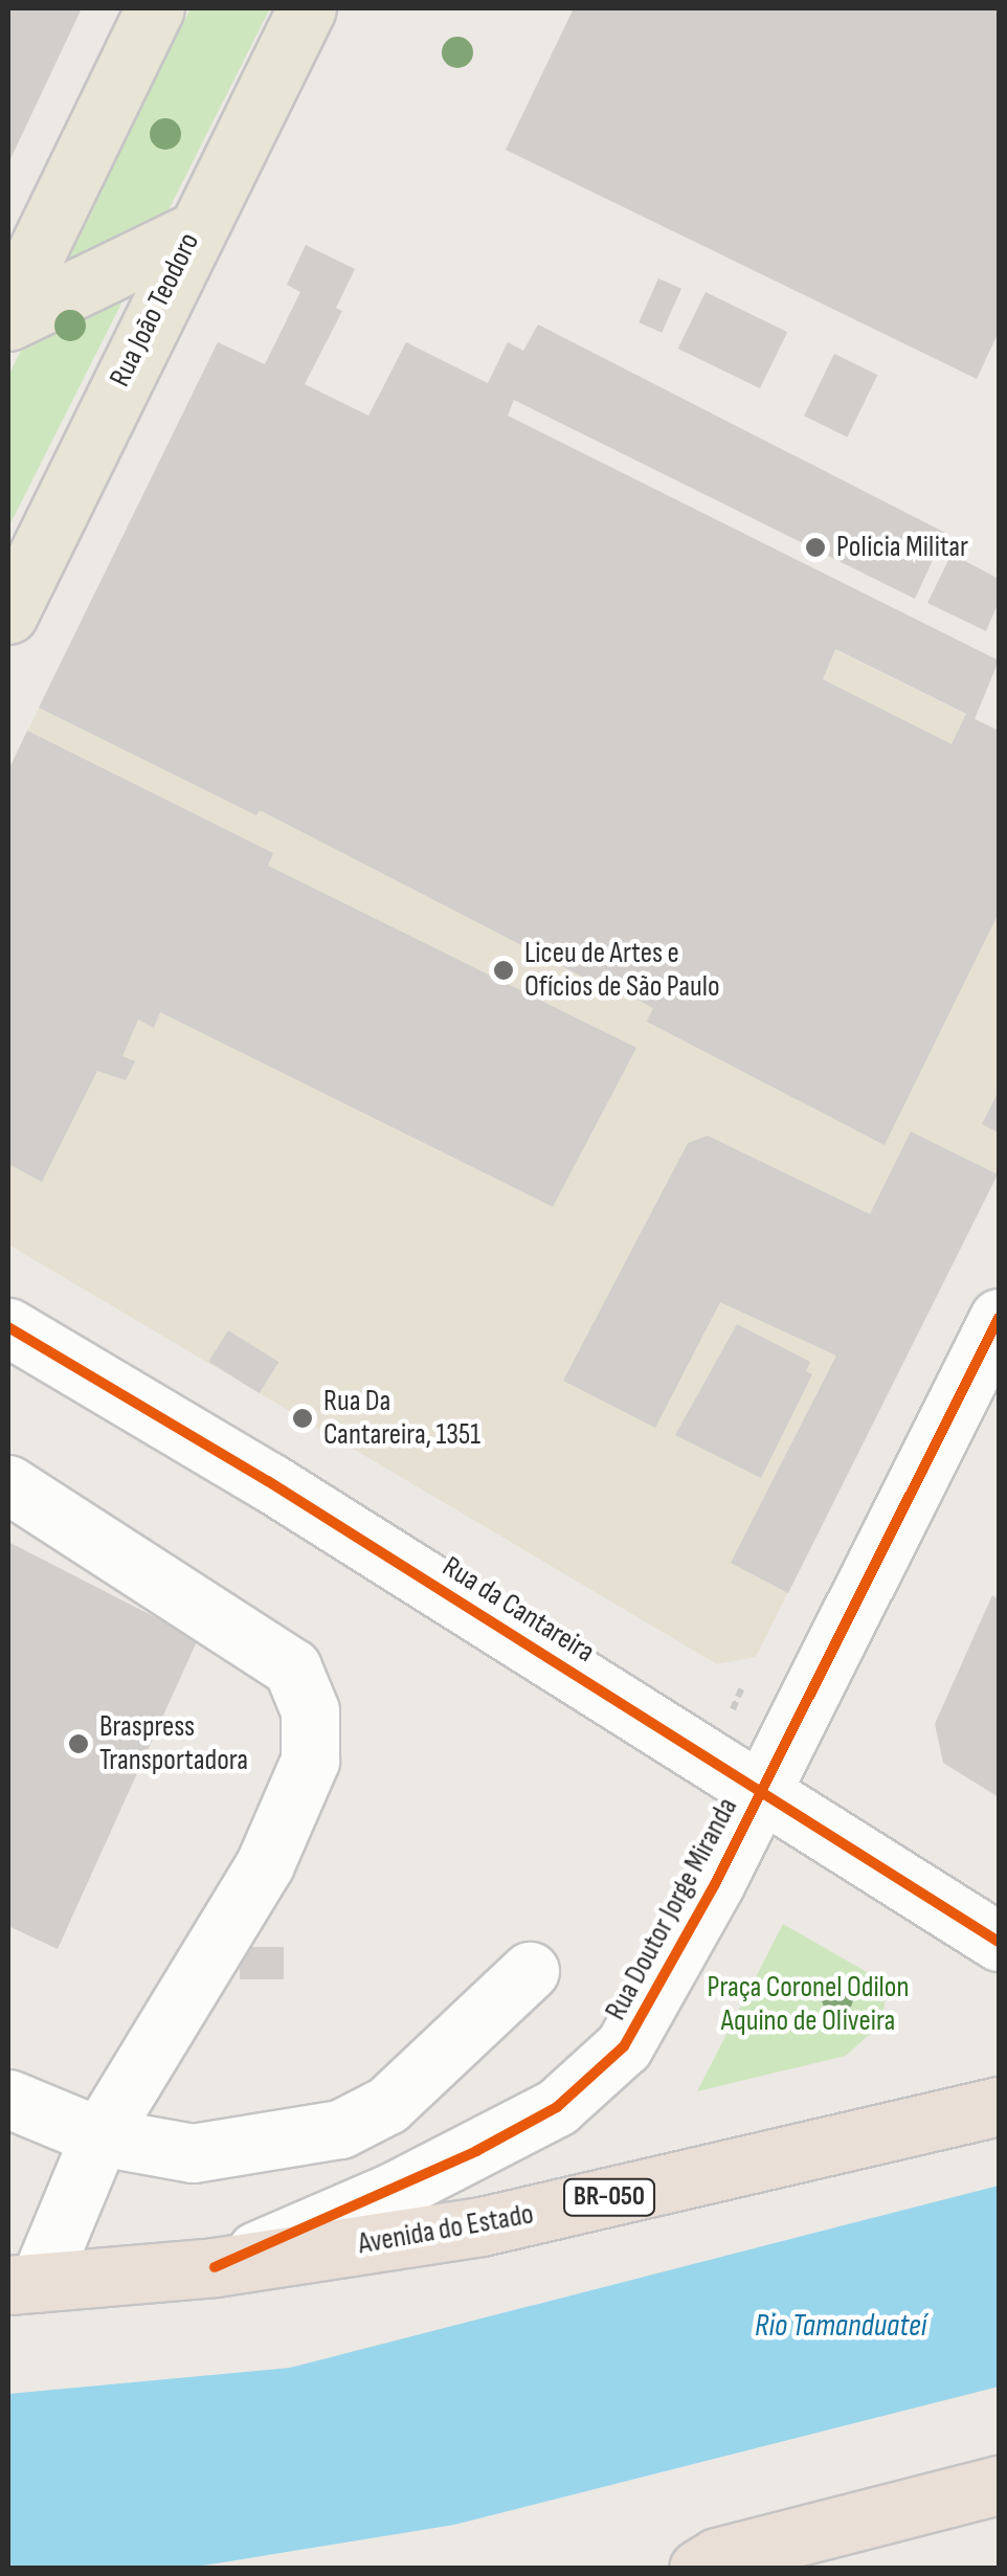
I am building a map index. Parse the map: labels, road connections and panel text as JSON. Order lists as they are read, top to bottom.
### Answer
{
  "streets": {
    "highway": ["BR-050", "Avenida do Estado"],
    "main road": ["Rua João Teodoro"],
    "street": ["Rua da Cantareira", "Rua Doutor Jorge Miranda"]
  },
  "crossings": [
    ["Rua da Cantareira", "Rua Doutor Jorge Miranda"],
    ["Rua Doutor Jorge Miranda", "Avenida do Estado"]
  ],
  "water": ["Rio Tamanduateí"],
  "parks": ["Praça Coronel Odilon Aquino de Oliveira"],
  "places": [
    "Policia Militar",
    "Liceu de Artes e Ofícios de São Paulo",
    "Rua Da Cantareira, 1351",
    "Braspress Transportadora"
  ]
}
